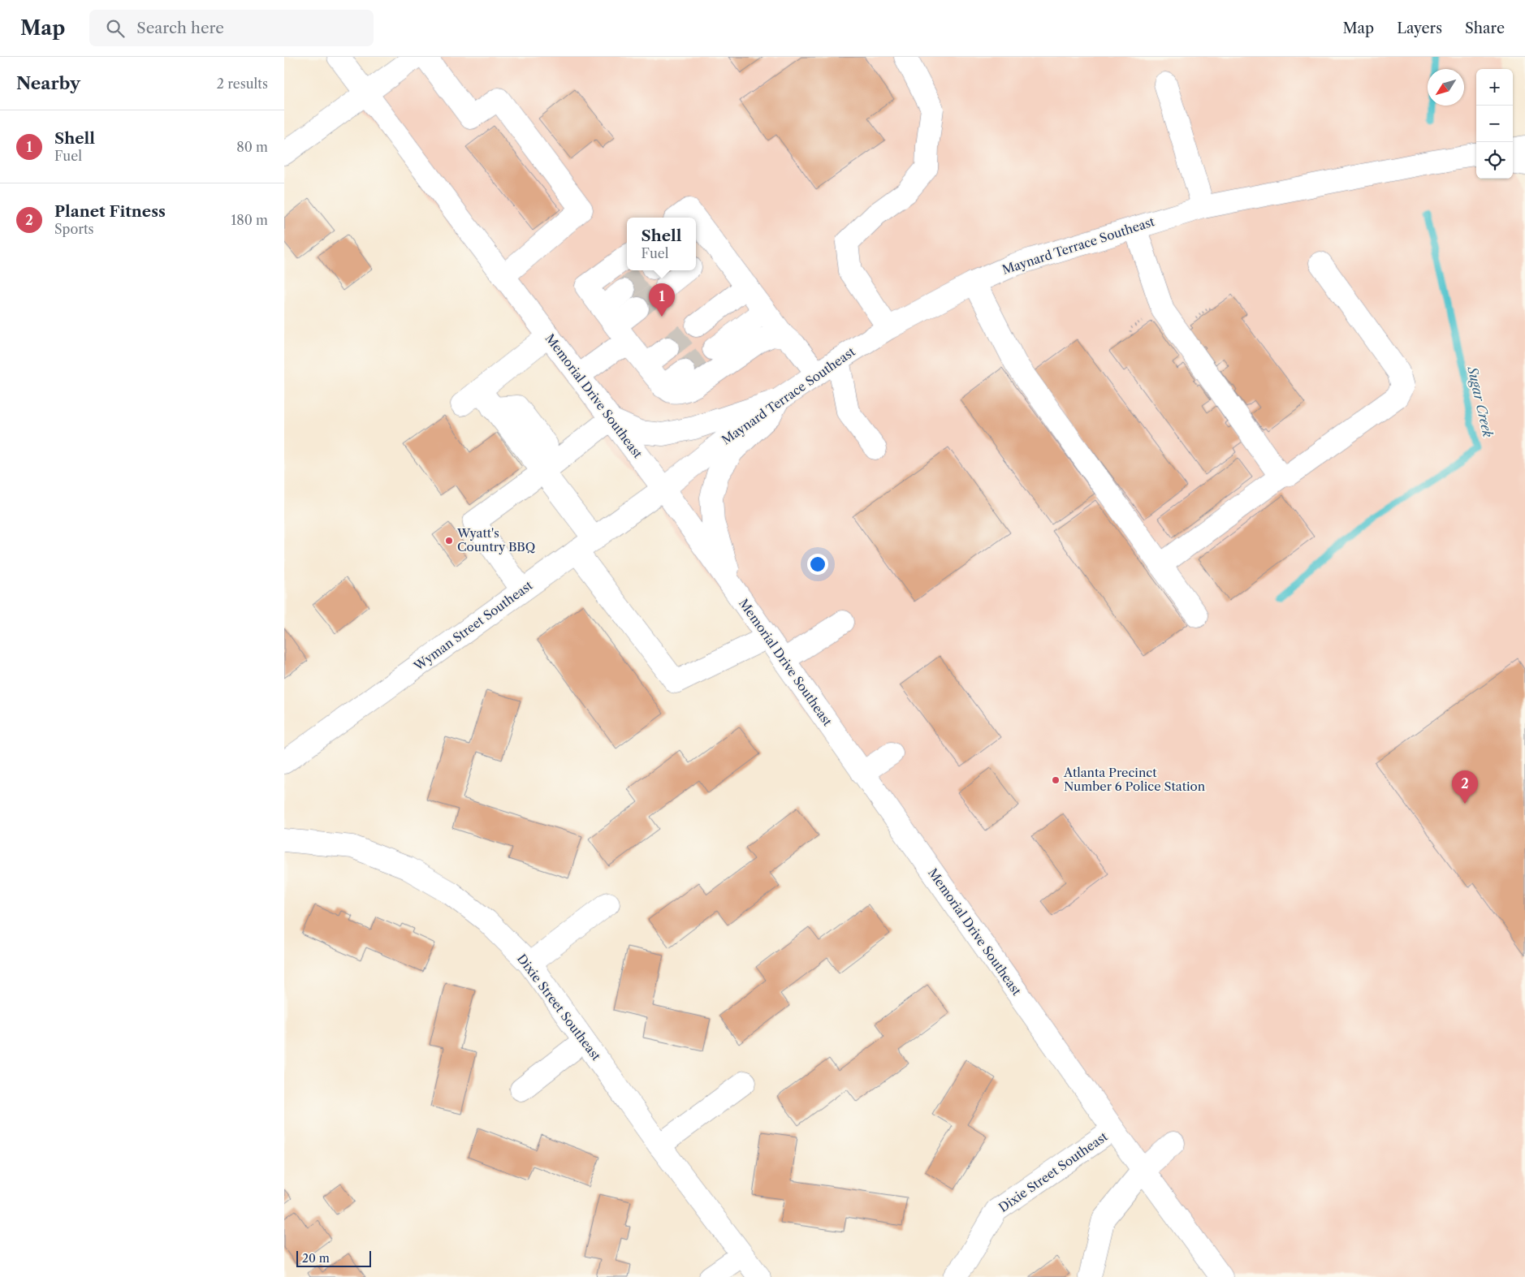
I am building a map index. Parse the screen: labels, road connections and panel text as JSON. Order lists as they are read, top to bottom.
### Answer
{
  "streets": {
    "main road": [
      "Maynard Terrace Southeast",
      "Memorial Drive Southeast",
      "Wyman Street Southeast",
      "Dixie Street Southeast"
    ]
  },
  "crossings": [
    ["Maynard Terrace Southeast", "Memorial Drive Southeast"],
    ["Maynard Terrace Southeast", "Wyman Street Southeast"],
    ["Memorial Drive Southeast", "Wyman Street Southeast"],
    ["Memorial Drive Southeast", "Dixie Street Southeast"]
  ],
  "water": ["Sugar Creek"],
  "places": ["Wyatt's Country BBQ", "Atlanta Precinct Number 6 Police Station"],
  "scale_bar": "20 m",
  "north": "bottom left",
  "page": {
    "header": "Map",
    "search": "Search here",
    "nav": ["Map", "Layers", "Share"],
    "heading": ["Nearby", "2 results"],
    "map_buttons": ["+", "−"],
    "list": [
      {
        "mark": "1",
        "name": "Shell",
        "note": "Fuel",
        "value": "80 m"
      },
      {
        "mark": "2",
        "name": "Planet Fitness",
        "note": "Sports",
        "value": "180 m"
      }
    ],
    "popup": ["Shell", "Fuel"],
    "pins": ["1", "2"],
    "scale": "20 m"
  }
}
